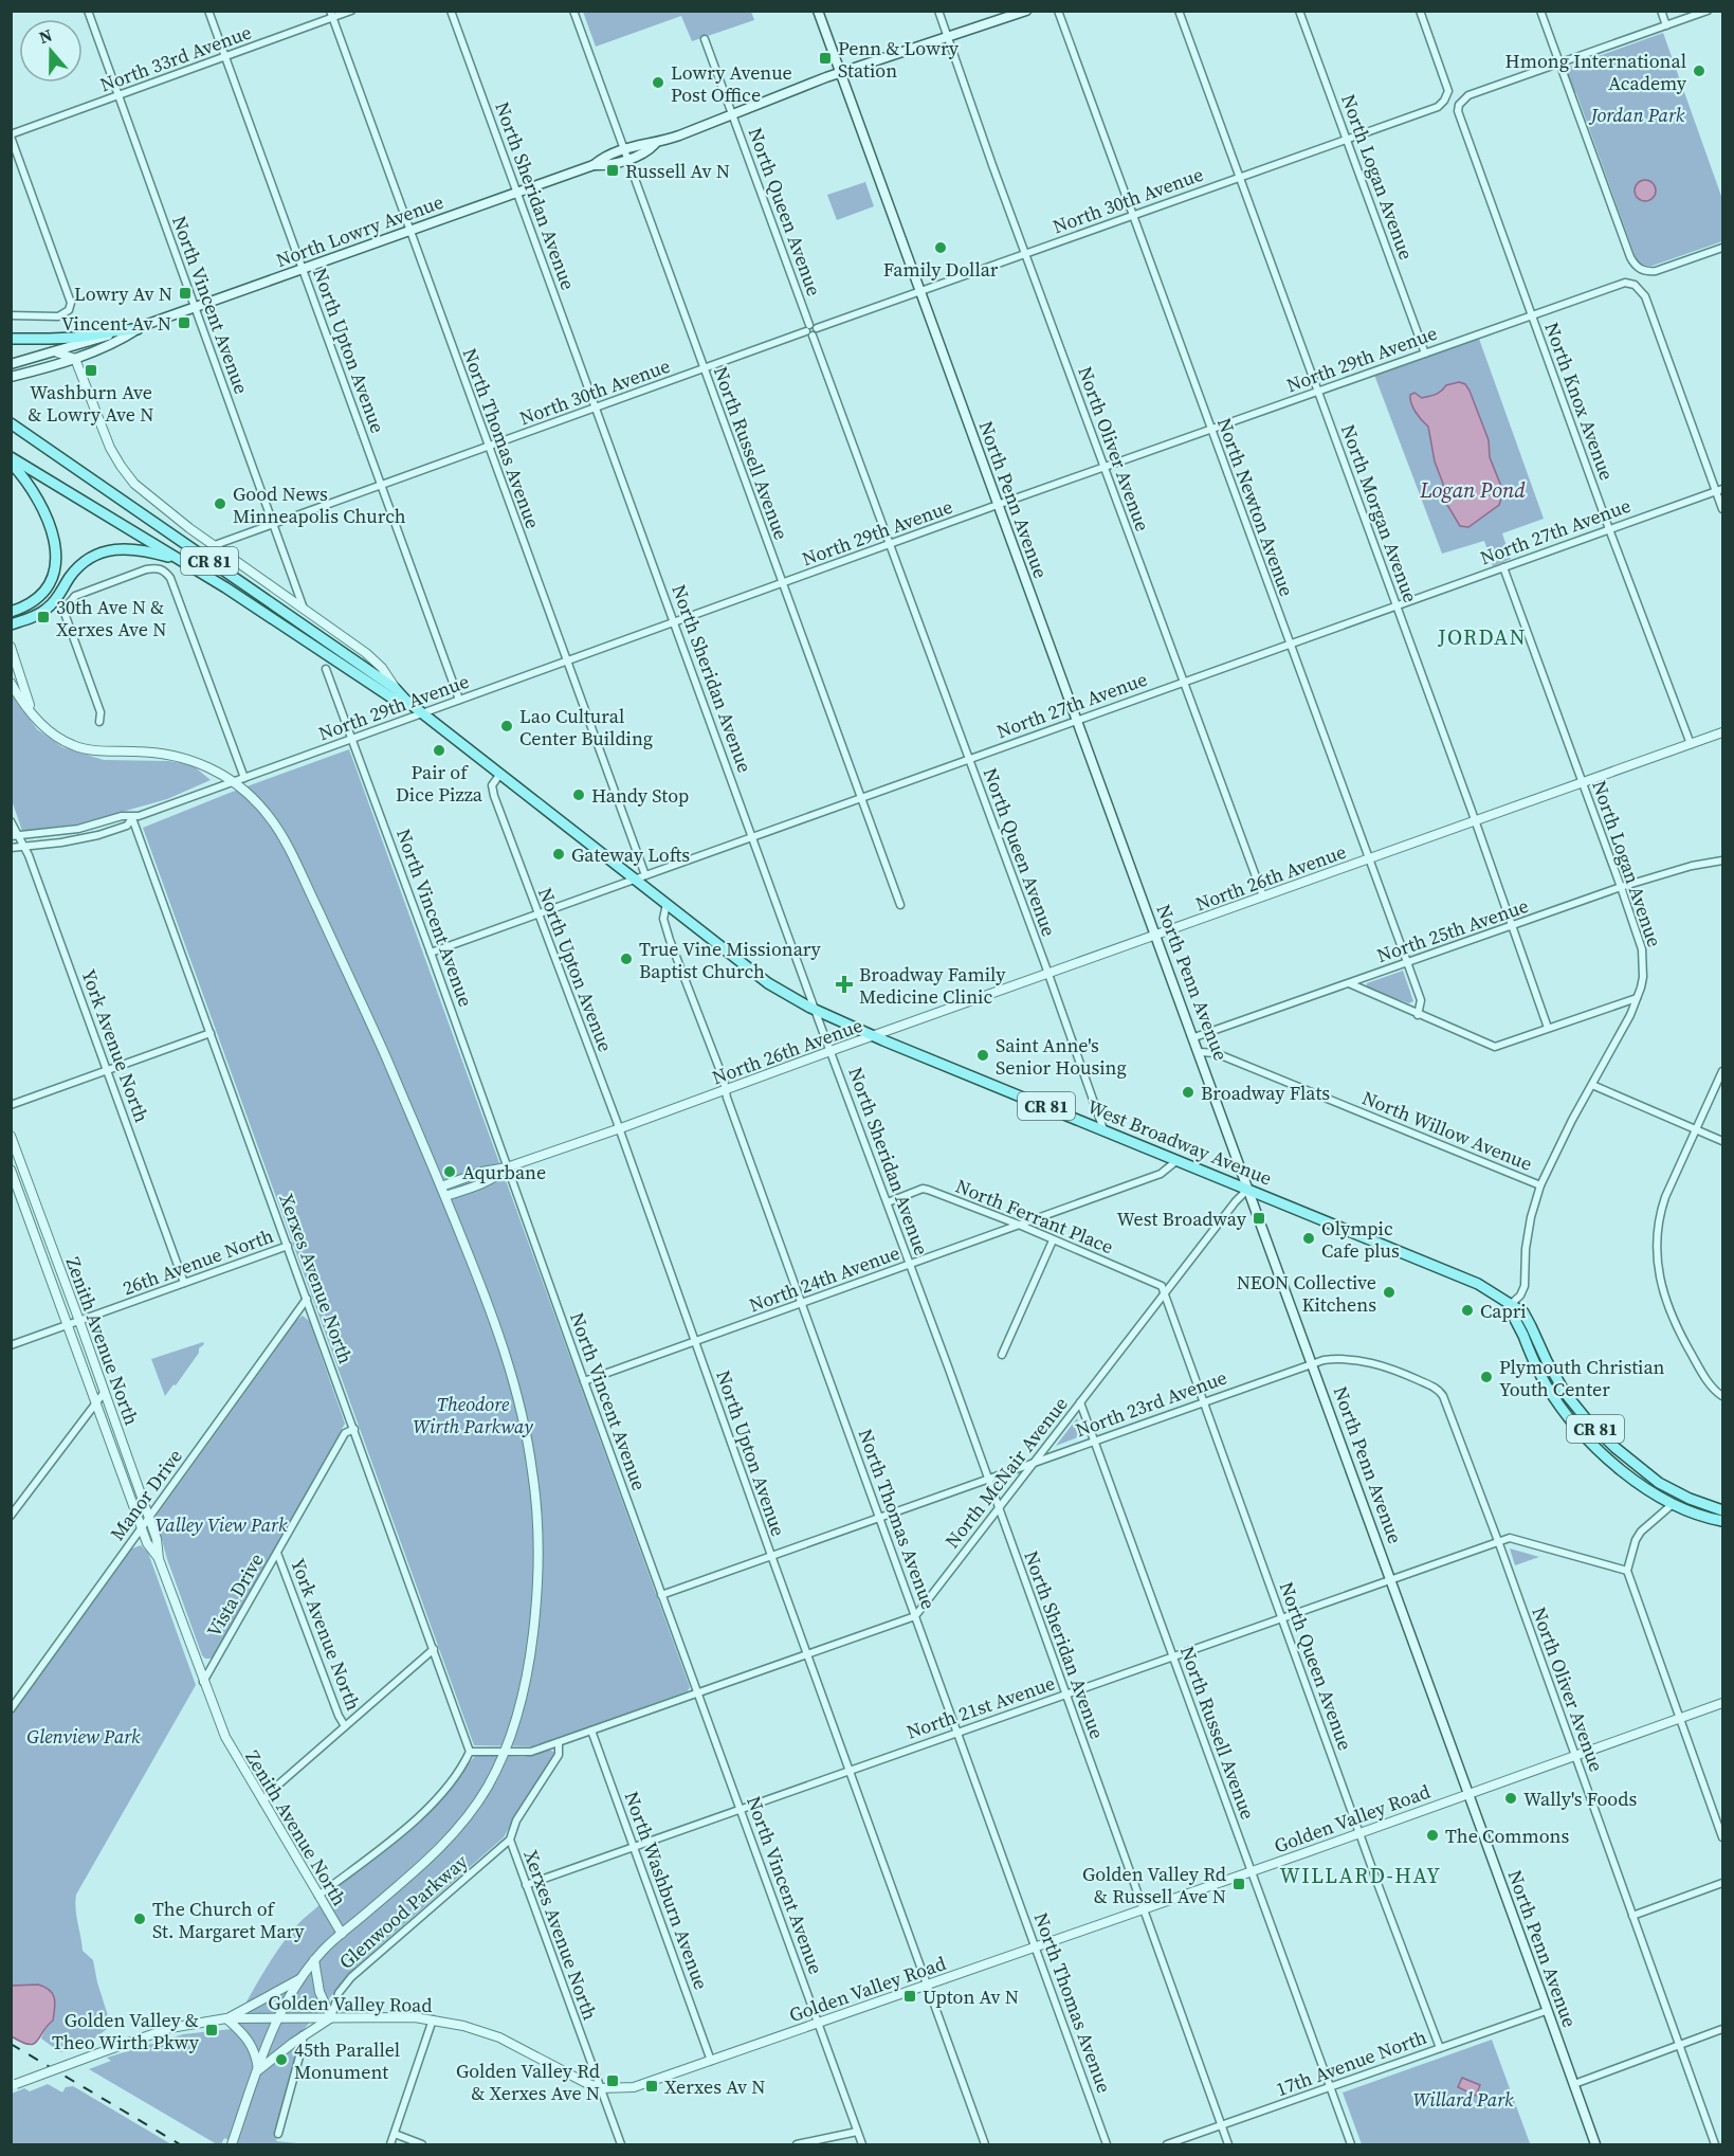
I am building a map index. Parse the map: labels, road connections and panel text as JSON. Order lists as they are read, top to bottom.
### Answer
{
  "streets": {
    "main road": [
      "North Lowry Avenue",
      "North Penn Avenue",
      "CR 81",
      "West Broadway Avenue"
    ],
    "street": [
      "North 33rd Avenue",
      "North Logan Avenue",
      "North Sheridan Avenue",
      "North 30th Avenue",
      "North Queen Avenue",
      "North Vincent Avenue",
      "North Upton Avenue",
      "North 29th Avenue",
      "North Knox Avenue",
      "North Thomas Avenue",
      "North Oliver Avenue",
      "North Russell Avenue",
      "North Newton Avenue",
      "North Morgan Avenue",
      "North 27th Avenue",
      "North 26th Avenue",
      "North 25th Avenue",
      "York Avenue North",
      "North Willow Avenue",
      "North Ferrant Place",
      "26th Avenue North",
      "Xerxes Avenue North",
      "North 24th Avenue",
      "Zenith Avenue North",
      "North 23rd Avenue",
      "North McNair Avenue",
      "Manor Drive",
      "Vista Drive",
      "North 21st Avenue",
      "Golden Valley Road",
      "North Washburn Avenue",
      "Glenwood Parkway",
      "17th Avenue North"
    ]
  },
  "crossings": [
    ["North 33rd Avenue", "North Vincent Avenue"],
    ["North 33rd Avenue", "North Upton Avenue"],
    ["North 33rd Avenue", "North Thomas Avenue"],
    ["North Logan Avenue", "North 30th Avenue"],
    ["North Logan Avenue", "North 29th Avenue"],
    ["North Logan Avenue", "North 27th Avenue"],
    ["North Logan Avenue", "CR 81"],
    ["North Logan Avenue", "North 26th Avenue"],
    ["North Logan Avenue", "North 25th Avenue"],
    ["North Logan Avenue", "North Willow Avenue"],
    ["North Logan Avenue", "West Broadway Avenue"],
    ["North Sheridan Avenue", "North 30th Avenue"],
    ["North Sheridan Avenue", "North Lowry Avenue"],
    ["North Sheridan Avenue", "North 29th Avenue"],
    ["North Sheridan Avenue", "North 27th Avenue"],
    ["North Sheridan Avenue", "North 26th Avenue"],
    ["North Sheridan Avenue", "West Broadway Avenue"],
    ["North Sheridan Avenue", "North Ferrant Place"],
    ["North Sheridan Avenue", "North 24th Avenue"],
    ["North Sheridan Avenue", "North 23rd Avenue"],
    ["North Sheridan Avenue", "North McNair Avenue"],
    ["North Sheridan Avenue", "North 21st Avenue"],
    ["North Sheridan Avenue", "Golden Valley Road"],
    ["North Sheridan Avenue", "17th Avenue North"],
    ["North 30th Avenue", "North Queen Avenue"],
    ["North 30th Avenue", "North Vincent Avenue"],
    ["North 30th Avenue", "North Upton Avenue"],
    ["North 30th Avenue", "North Thomas Avenue"],
    ["North 30th Avenue", "North Oliver Avenue"],
    ["North 30th Avenue", "North Russell Avenue"],
    ["North 30th Avenue", "North Penn Avenue"],
    ["North 30th Avenue", "North Newton Avenue"],
    ["North 30th Avenue", "North Morgan Avenue"],
    ["North 30th Avenue", "West Broadway Avenue"],
    ["North Queen Avenue", "North Lowry Avenue"],
    ["North Queen Avenue", "North 29th Avenue"],
    ["North Queen Avenue", "North 27th Avenue"],
    ["North Queen Avenue", "North 26th Avenue"],
    ["North Queen Avenue", "West Broadway Avenue"],
    ["North Queen Avenue", "North Ferrant Place"],
    ["North Queen Avenue", "North 23rd Avenue"],
    ["North Queen Avenue", "North McNair Avenue"],
    ["North Queen Avenue", "North 21st Avenue"],
    ["North Queen Avenue", "Golden Valley Road"],
    ["North Queen Avenue", "17th Avenue North"],
    ["North Lowry Avenue", "North Vincent Avenue"],
    ["North Lowry Avenue", "North Upton Avenue"],
    ["North Lowry Avenue", "North Thomas Avenue"],
    ["North Lowry Avenue", "North Oliver Avenue"],
    ["North Lowry Avenue", "North Russell Avenue"],
    ["North Lowry Avenue", "North Penn Avenue"],
    ["North Lowry Avenue", "West Broadway Avenue"],
    ["North Vincent Avenue", "North 29th Avenue"],
    ["North Vincent Avenue", "North 27th Avenue"],
    ["North Vincent Avenue", "North 26th Avenue"],
    ["North Vincent Avenue", "West Broadway Avenue"],
    ["North Vincent Avenue", "North 24th Avenue"],
    ["North Vincent Avenue", "North 23rd Avenue"],
    ["North Vincent Avenue", "North 21st Avenue"],
    ["North Vincent Avenue", "Golden Valley Road"],
    ["North Upton Avenue", "North 29th Avenue"],
    ["North Upton Avenue", "North 27th Avenue"],
    ["North Upton Avenue", "North 26th Avenue"],
    ["North Upton Avenue", "West Broadway Avenue"],
    ["North Upton Avenue", "North 24th Avenue"],
    ["North Upton Avenue", "North 23rd Avenue"],
    ["North Upton Avenue", "North 21st Avenue"],
    ["North Upton Avenue", "Golden Valley Road"],
    ["North 29th Avenue", "North Knox Avenue"],
    ["North 29th Avenue", "North Thomas Avenue"],
    ["North 29th Avenue", "North Oliver Avenue"],
    ["North 29th Avenue", "North Russell Avenue"],
    ["North 29th Avenue", "North Penn Avenue"],
    ["North 29th Avenue", "North Newton Avenue"],
    ["North 29th Avenue", "North Morgan Avenue"],
    ["North 29th Avenue", "North 27th Avenue"],
    ["North 29th Avenue", "West Broadway Avenue"],
    ["North 29th Avenue", "Xerxes Avenue North"],
    ["North Knox Avenue", "North 27th Avenue"],
    ["North Knox Avenue", "North 26th Avenue"],
    ["North Thomas Avenue", "North 27th Avenue"],
    ["North Thomas Avenue", "North 26th Avenue"],
    ["North Thomas Avenue", "West Broadway Avenue"],
    ["North Thomas Avenue", "North 24th Avenue"],
    ["North Thomas Avenue", "North 23rd Avenue"],
    ["North Thomas Avenue", "North McNair Avenue"],
    ["North Thomas Avenue", "North 21st Avenue"],
    ["North Thomas Avenue", "Golden Valley Road"],
    ["North Oliver Avenue", "North 27th Avenue"],
    ["North Oliver Avenue", "North 26th Avenue"],
    ["North Oliver Avenue", "North 23rd Avenue"],
    ["North Oliver Avenue", "North 21st Avenue"],
    ["North Oliver Avenue", "Golden Valley Road"],
    ["North Russell Avenue", "North 27th Avenue"],
    ["North Russell Avenue", "North 23rd Avenue"],
    ["North Russell Avenue", "North McNair Avenue"],
    ["North Russell Avenue", "North 21st Avenue"],
    ["North Russell Avenue", "Golden Valley Road"],
    ["North Russell Avenue", "17th Avenue North"],
    ["North Penn Avenue", "North 27th Avenue"],
    ["North Penn Avenue", "North 26th Avenue"],
    ["North Penn Avenue", "North 25th Avenue"],
    ["North Penn Avenue", "North Willow Avenue"],
    ["North Penn Avenue", "West Broadway Avenue"],
    ["North Penn Avenue", "North 23rd Avenue"],
    ["North Penn Avenue", "North McNair Avenue"],
    ["North Penn Avenue", "North 21st Avenue"],
    ["North Penn Avenue", "Golden Valley Road"],
    ["North Penn Avenue", "17th Avenue North"],
    ["North Newton Avenue", "North 27th Avenue"],
    ["North Newton Avenue", "North 26th Avenue"],
    ["North Newton Avenue", "North 25th Avenue"],
    ["North Morgan Avenue", "North 27th Avenue"],
    ["North Morgan Avenue", "North 26th Avenue"],
    ["North Morgan Avenue", "North 25th Avenue"],
    ["North 27th Avenue", "West Broadway Avenue"],
    ["CR 81", "West Broadway Avenue"],
    ["North 26th Avenue", "West Broadway Avenue"],
    ["York Avenue North", "26th Avenue North"],
    ["York Avenue North", "Vista Drive"],
    ["West Broadway Avenue", "North 24th Avenue"],
    ["West Broadway Avenue", "North McNair Avenue"],
    ["North Ferrant Place", "North 24th Avenue"],
    ["North Ferrant Place", "North McNair Avenue"],
    ["26th Avenue North", "Xerxes Avenue North"],
    ["26th Avenue North", "Zenith Avenue North"],
    ["Xerxes Avenue North", "Manor Drive"],
    ["Xerxes Avenue North", "Vista Drive"],
    ["Xerxes Avenue North", "North 21st Avenue"],
    ["Xerxes Avenue North", "Golden Valley Road"],
    ["Xerxes Avenue North", "Glenwood Parkway"],
    ["Zenith Avenue North", "Manor Drive"],
    ["Zenith Avenue North", "Vista Drive"],
    ["North 23rd Avenue", "North McNair Avenue"],
    ["North 21st Avenue", "North Washburn Avenue"],
    ["Golden Valley Road", "North Washburn Avenue"],
    ["Golden Valley Road", "Glenwood Parkway"]
  ],
  "districts": ["JORDAN", "WILLARD-HAY"],
  "water": ["Logan Pond"],
  "parks": [
    "Jordan Park",
    "Theodore Wirth Parkway",
    "Valley View Park",
    "Glenview Park",
    "Willard Park"
  ],
  "places": {
    "transit": [
      "Penn & Lowry Station",
      "Russell Av N",
      "Lowry Av N",
      "Vincent Av N",
      "Washburn Ave & Lowry Ave N",
      "30th Ave N & Xerxes Ave N",
      "West Broadway",
      "Golden Valley Rd & Russell Ave N",
      "Upton Av N",
      "Golden Valley & Theo Wirth Pkwy",
      "Golden Valley Rd & Xerxes Ave N",
      "Xerxes Av N"
    ],
    "other": [
      "Hmong International Academy",
      "Lowry Avenue Post Office",
      "Family Dollar",
      "Good News Minneapolis Church",
      "Lao Cultural Center Building",
      "Pair of Dice Pizza",
      "Handy Stop",
      "Gateway Lofts",
      "True Vine Missionary Baptist Church",
      "Saint Anne's Senior Housing",
      "Broadway Flats",
      "Aqurbane",
      "Olympic Cafe plus",
      "NEON Collective Kitchens",
      "Capri",
      "Plymouth Christian Youth Center",
      "Wally's Foods",
      "The Commons",
      "The Church of St. Margaret Mary",
      "45th Parallel Monument"
    ],
    "health": ["Broadway Family Medicine Clinic"]
  },
  "north": "top"
}
